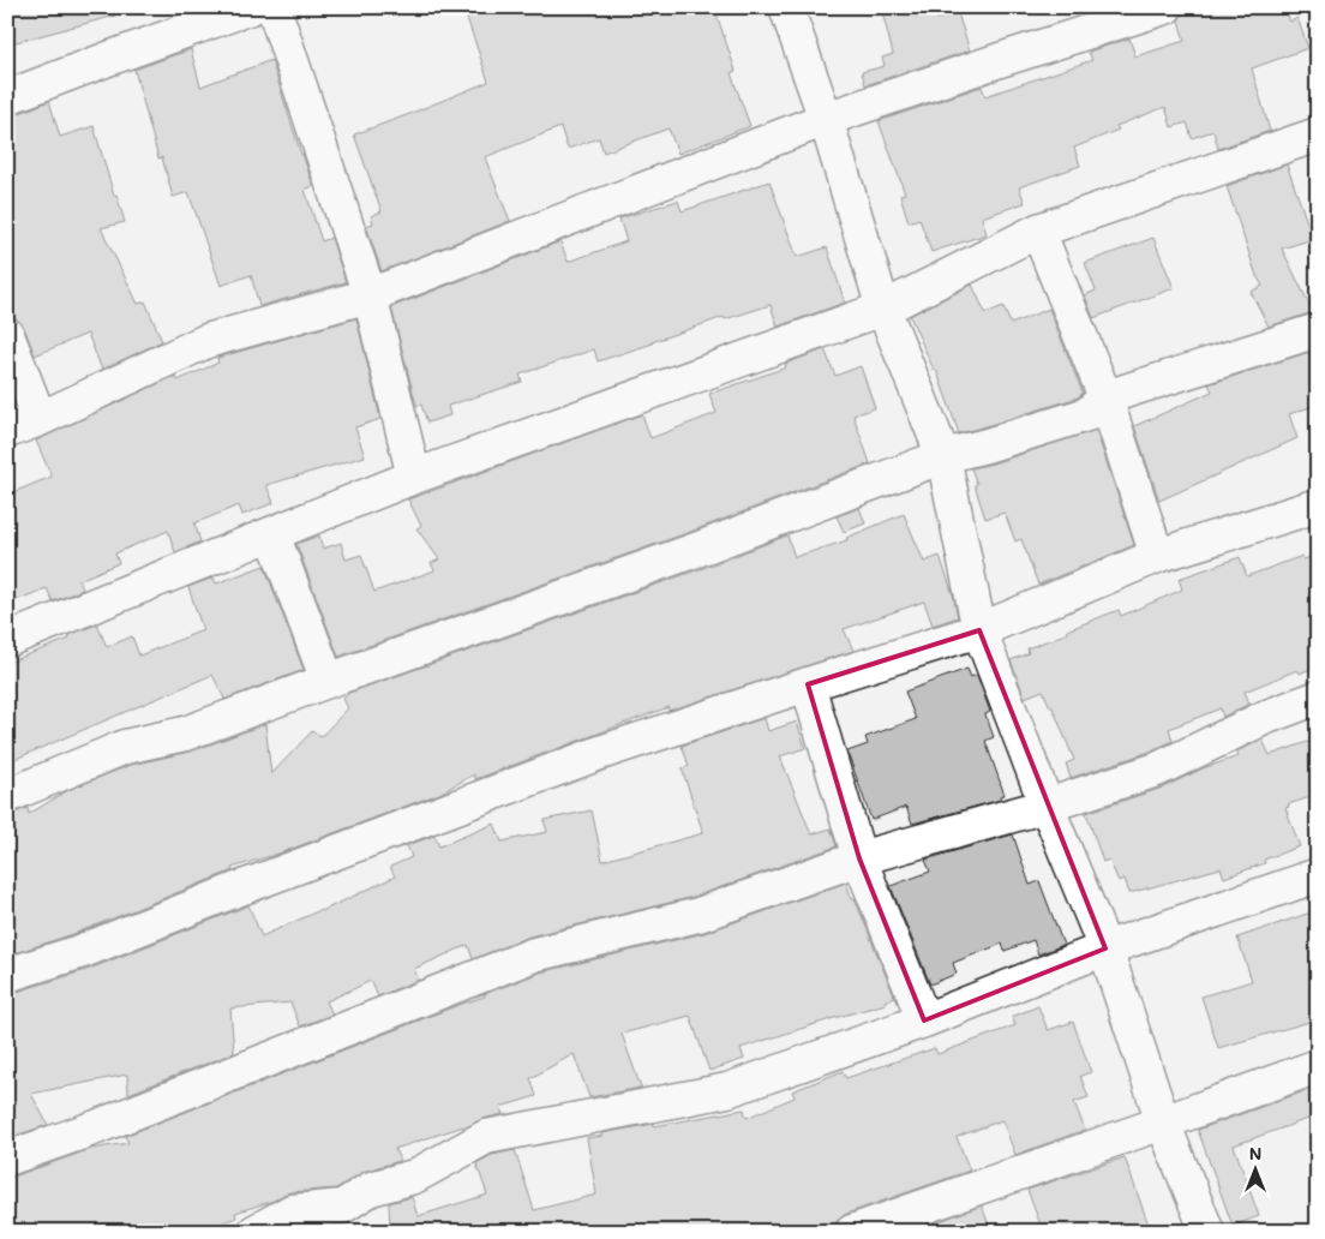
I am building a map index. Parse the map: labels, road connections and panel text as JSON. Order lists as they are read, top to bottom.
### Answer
{
  "north": "top"
}
